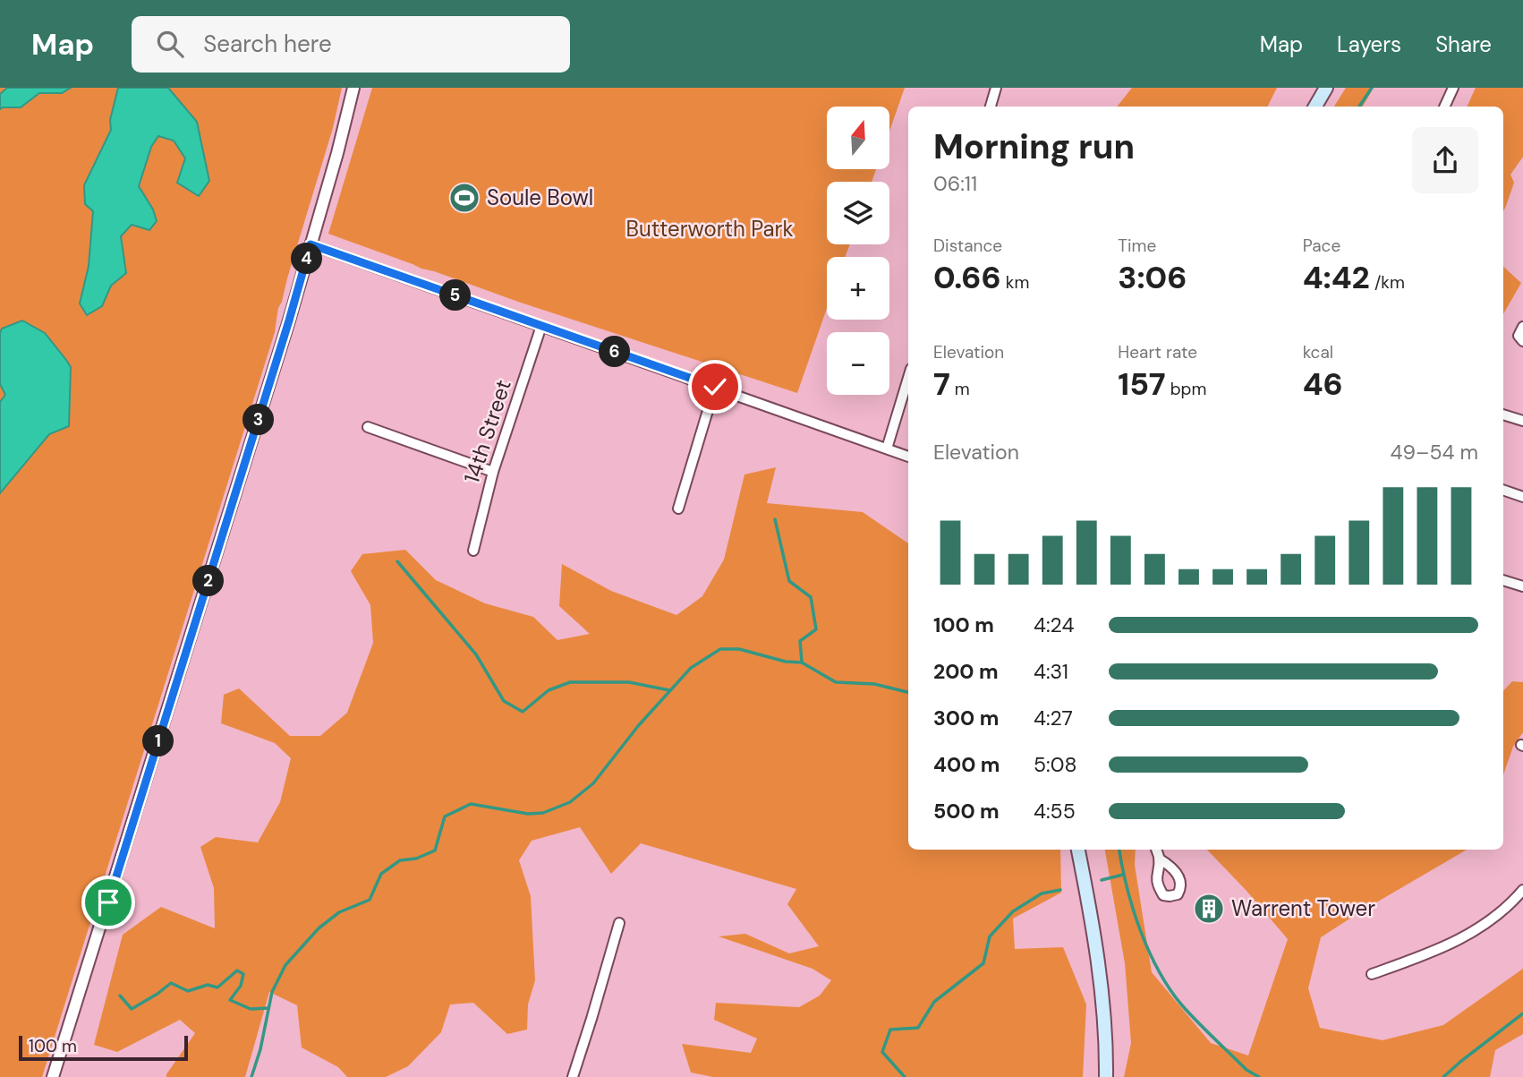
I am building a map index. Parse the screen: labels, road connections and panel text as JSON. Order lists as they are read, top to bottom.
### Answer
{
  "streets": {
    "street": ["14th Street"]
  },
  "parks": ["Butterworth Park"],
  "places": {
    "sports": ["Soule Bowl"],
    "building": ["Warrent Tower"]
  },
  "scale_bar": "100 m",
  "north": "top",
  "page": {
    "header": "Map",
    "search": "Search here",
    "nav": ["Map", "Layers", "Share"],
    "map_buttons": ["+", "−"],
    "heading": ["Morning run", "06:11"],
    "stats": [
      ["Distance", "0.66 km"],
      ["Time", "3:06"],
      ["Pace", "4:42 /km"],
      ["Elevation", "7 m"],
      ["Heart rate", "157 bpm"],
      ["kcal", "46"]
    ],
    "pins": [
      "4",
      "5",
      "6",
      "3",
      "2",
      "1"
    ],
    "chart": ["Elevation", "49–54 m"],
    "list": [
      {
        "name": "100 m",
        "note": "4:24"
      },
      {
        "name": "200 m",
        "note": "4:31"
      },
      {
        "name": "300 m",
        "note": "4:27"
      },
      {
        "name": "400 m",
        "note": "5:08"
      },
      {
        "name": "500 m",
        "note": "4:55"
      }
    ],
    "scale": "100 m"
  }
}
